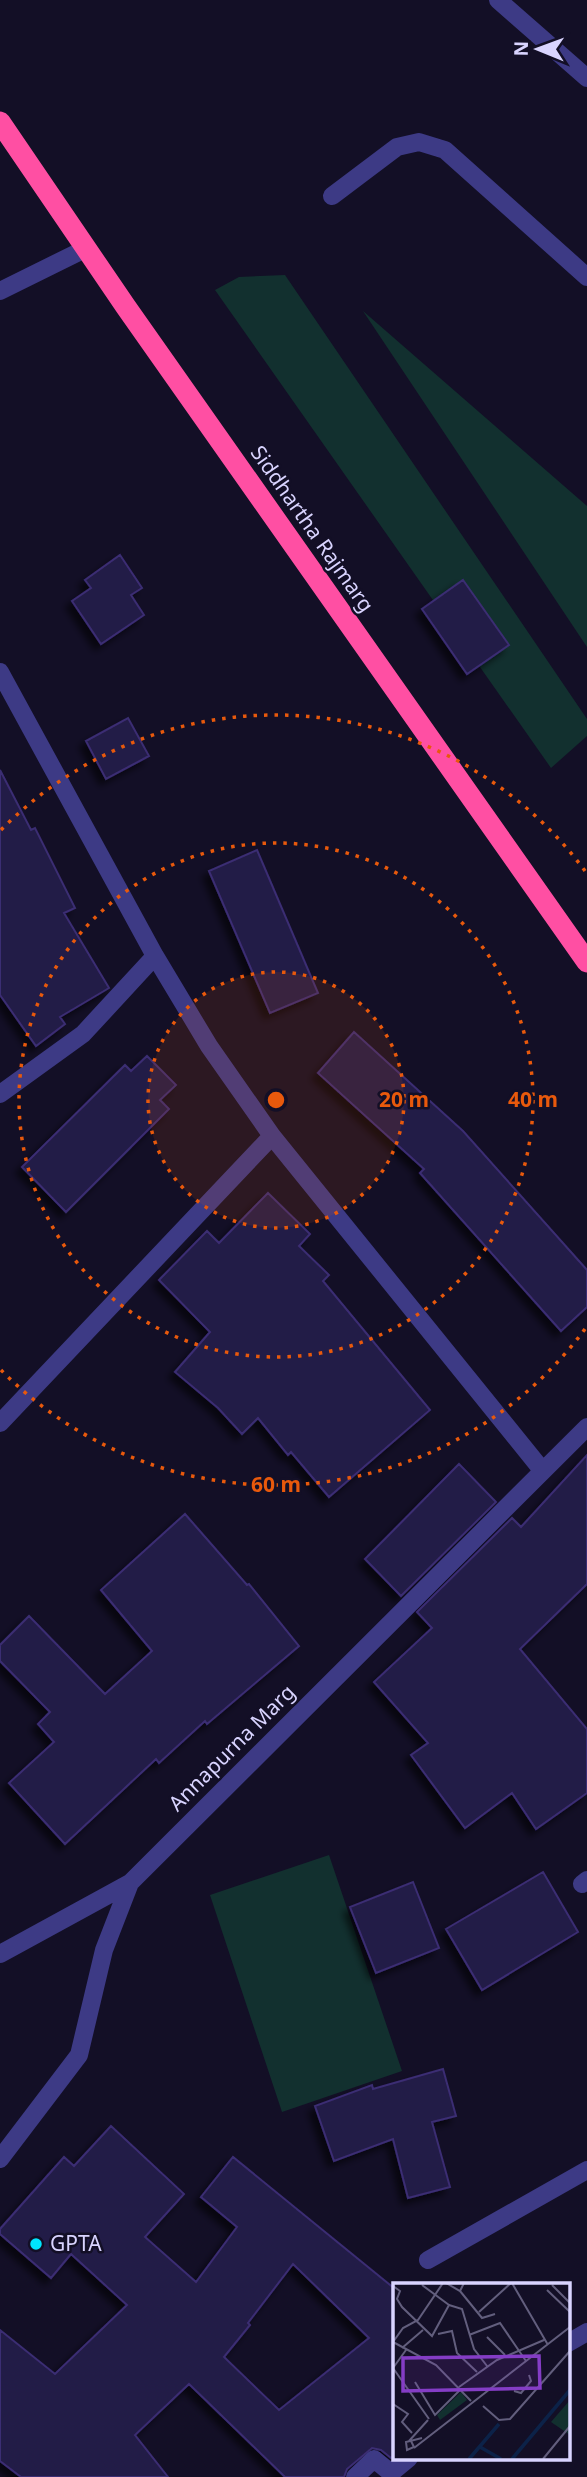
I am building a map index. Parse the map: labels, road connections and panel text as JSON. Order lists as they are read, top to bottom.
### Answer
{
  "streets": {
    "highway": ["Siddhartha Rajmarg"],
    "street": ["Annapurna Marg"]
  },
  "places": ["GPTA"],
  "north": "left",
  "rings": ["20 m", "40 m", "60 m"]
}
